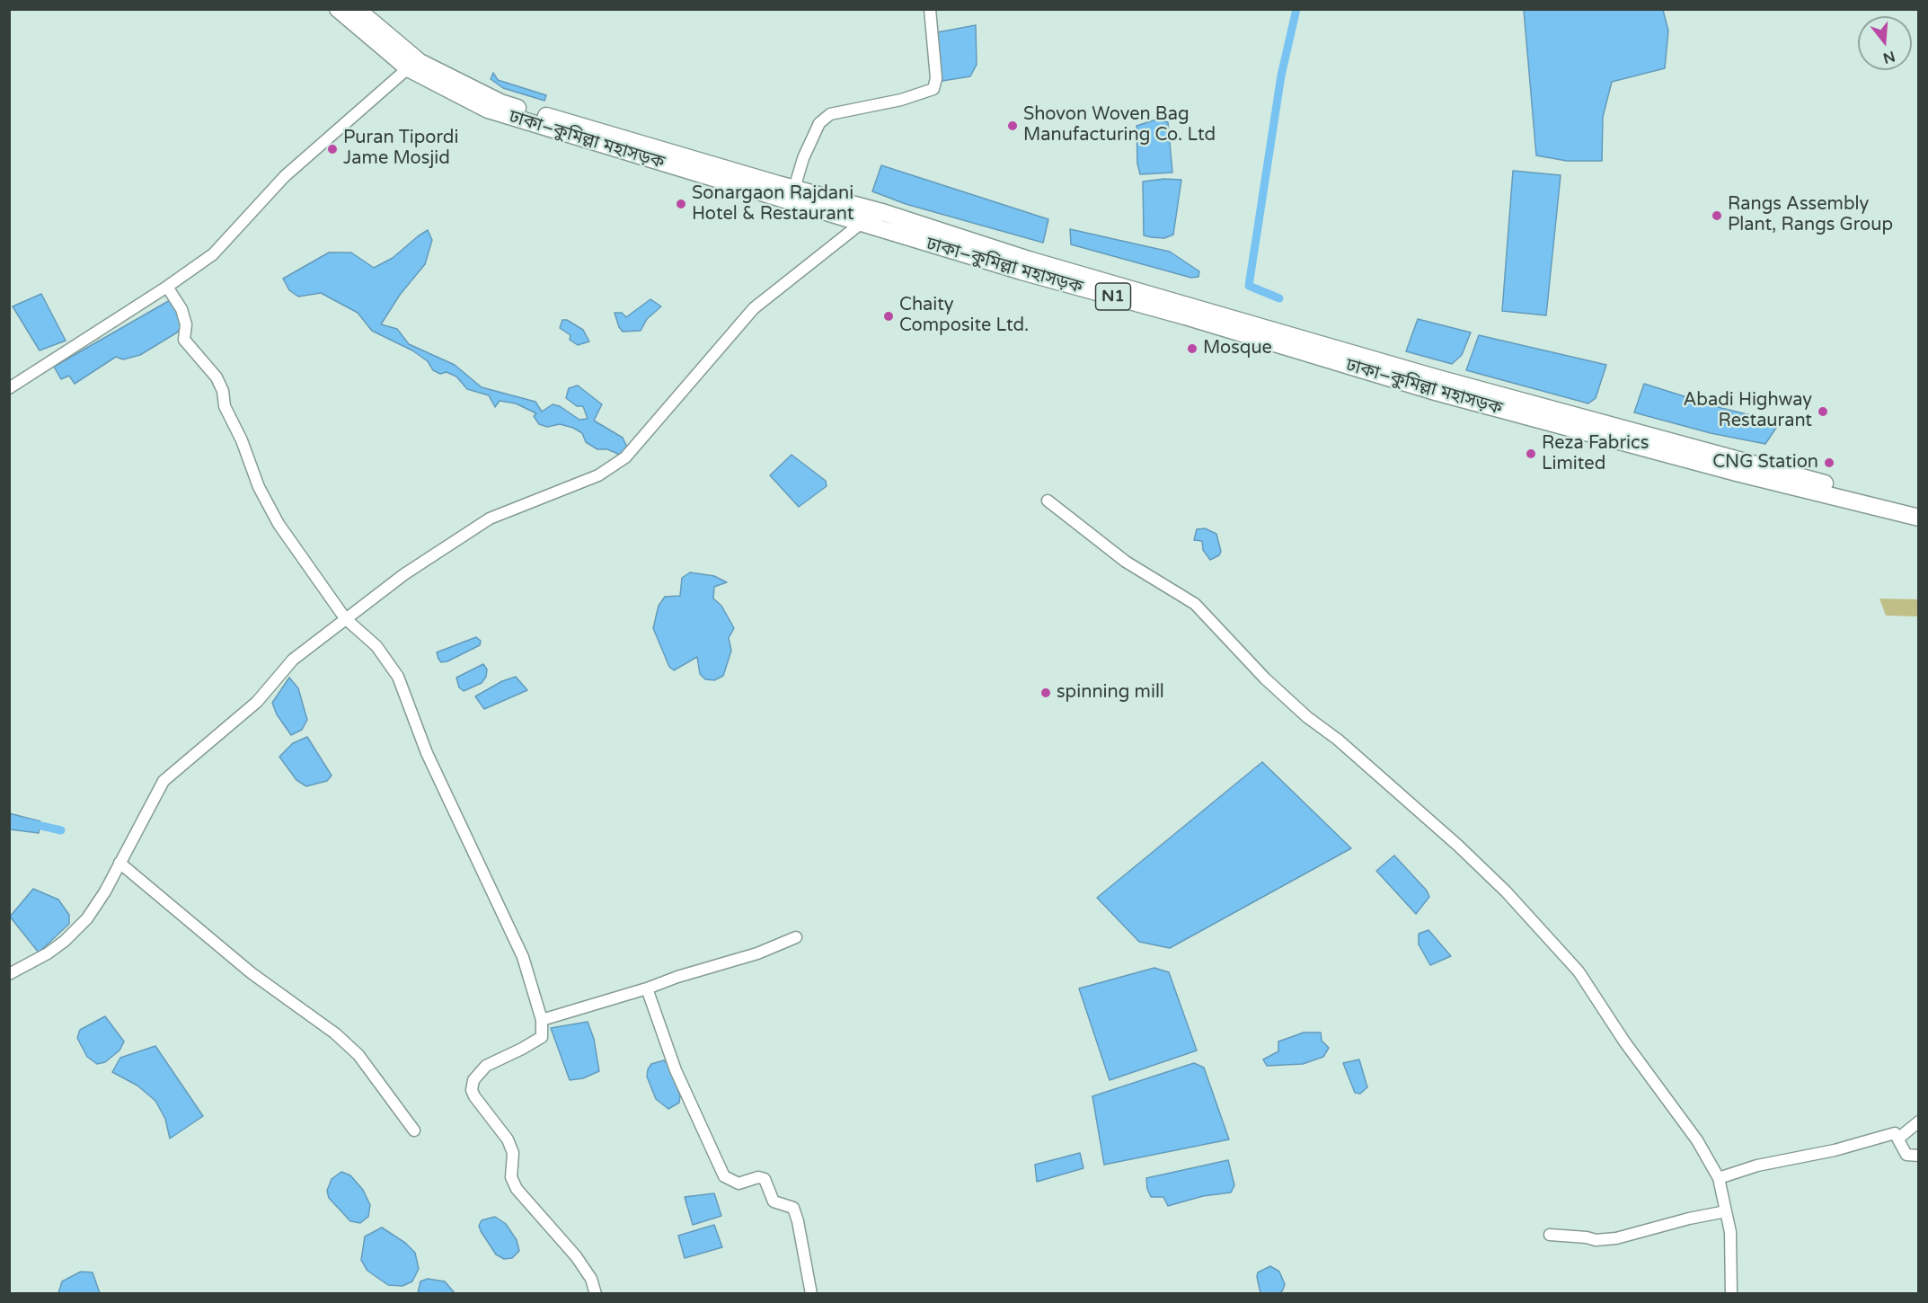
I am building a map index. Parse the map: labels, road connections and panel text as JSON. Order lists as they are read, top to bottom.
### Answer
{
  "streets": {
    "highway": ["ঢাকা–কুমিল্লা মহাসড়ক", "N1"]
  },
  "places": [
    "Shovon Woven Bag Manufacturing Co. Ltd",
    "Puran Tipordi Jame Mosjid",
    "Sonargaon Rajdani Hotel & Restaurant",
    "Rangs Assembly Plant, Rangs Group",
    "Chaity Composite Ltd.",
    "Mosque",
    "Abadi Highway Restaurant",
    "Reza Fabrics Limited",
    "CNG Station",
    "spinning mill"
  ],
  "north": "bottom"
}
